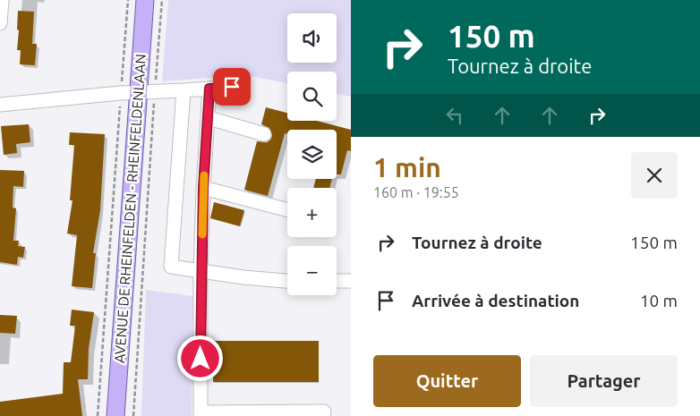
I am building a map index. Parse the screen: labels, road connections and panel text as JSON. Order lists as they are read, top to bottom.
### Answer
{
  "streets": {
    "main road": ["AVENUE DE RHEINFELDEN - RHEINFELDENLAAN"]
  },
  "page": {
    "turn": ["150 m", "Tournez à droite"],
    "map_buttons": ["+", "−"],
    "heading": ["1 min", "160 m · 19:55"],
    "list": [
      {
        "name": "Tournez à droite",
        "value": "150 m"
      },
      {
        "name": "Arrivée à destination",
        "value": "10 m"
      }
    ],
    "buttons": ["Quitter", "Partager"]
  }
}
